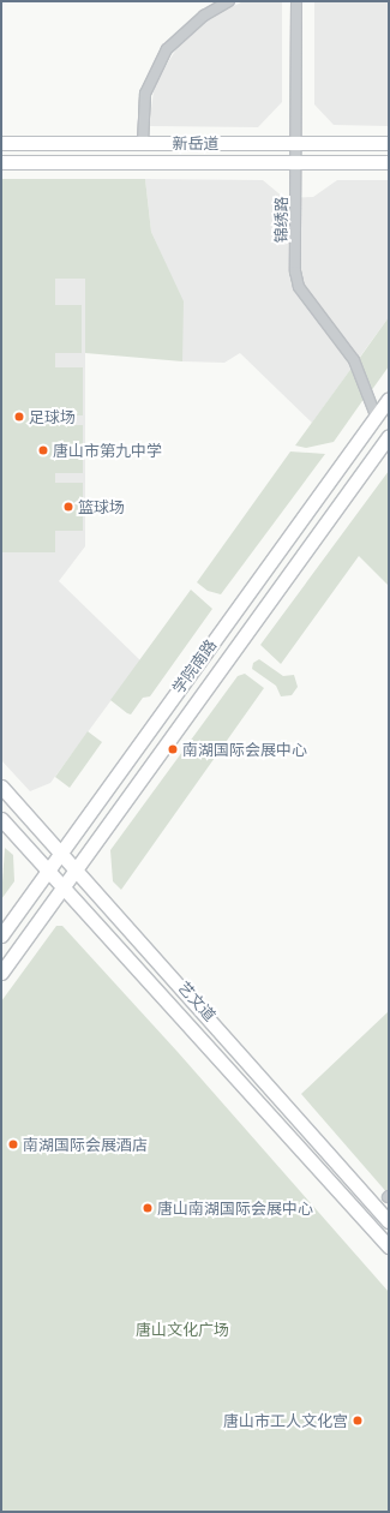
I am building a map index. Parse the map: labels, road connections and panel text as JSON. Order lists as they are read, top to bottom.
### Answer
{
  "streets": {
    "main road": ["新岳道", "学院南路", "艺文道"],
    "street": ["锦绣路"]
  },
  "crossings": [
    ["新岳道", "锦绣路"],
    ["锦绣路", "学院南路"],
    ["学院南路", "艺文道"]
  ],
  "parks": ["唐山文化广场"],
  "places": [
    "足球场",
    "唐山市第九中学",
    "篮球场",
    "南湖国际会展中心",
    "南湖国际会展酒店",
    "唐山南湖国际会展中心",
    "唐山市工人文化宫"
  ]
}
